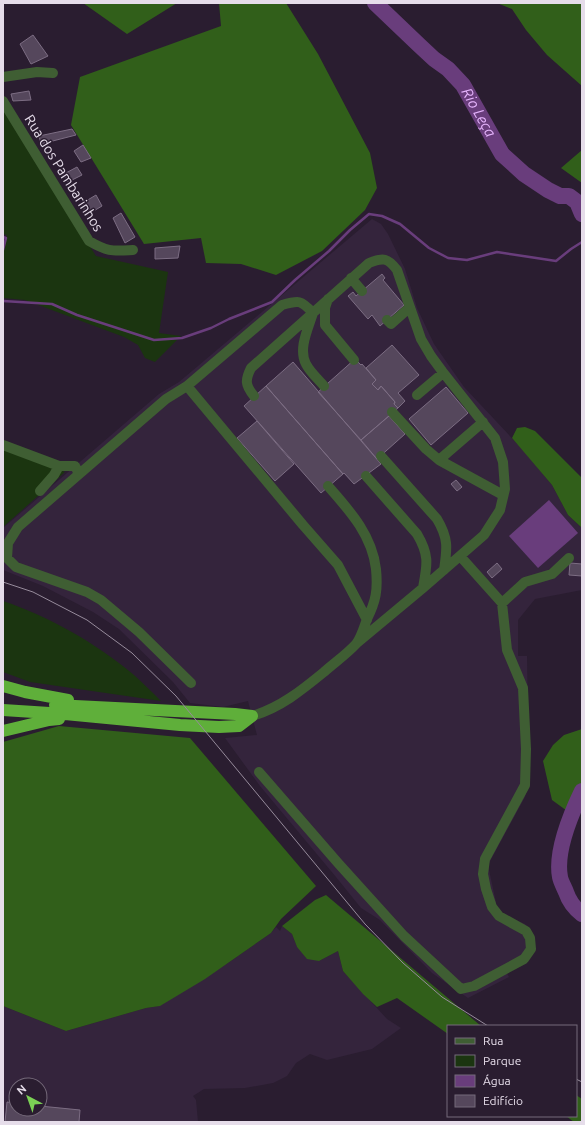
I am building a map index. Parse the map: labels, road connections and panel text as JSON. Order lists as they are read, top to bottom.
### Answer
{
  "streets": {
    "street": ["Rua dos Pambarinhos"]
  },
  "water": ["Rio Leça"],
  "legend": [
    "Rua",
    "Parque",
    "Água",
    "Edifício"
  ],
  "north": "top left"
}
